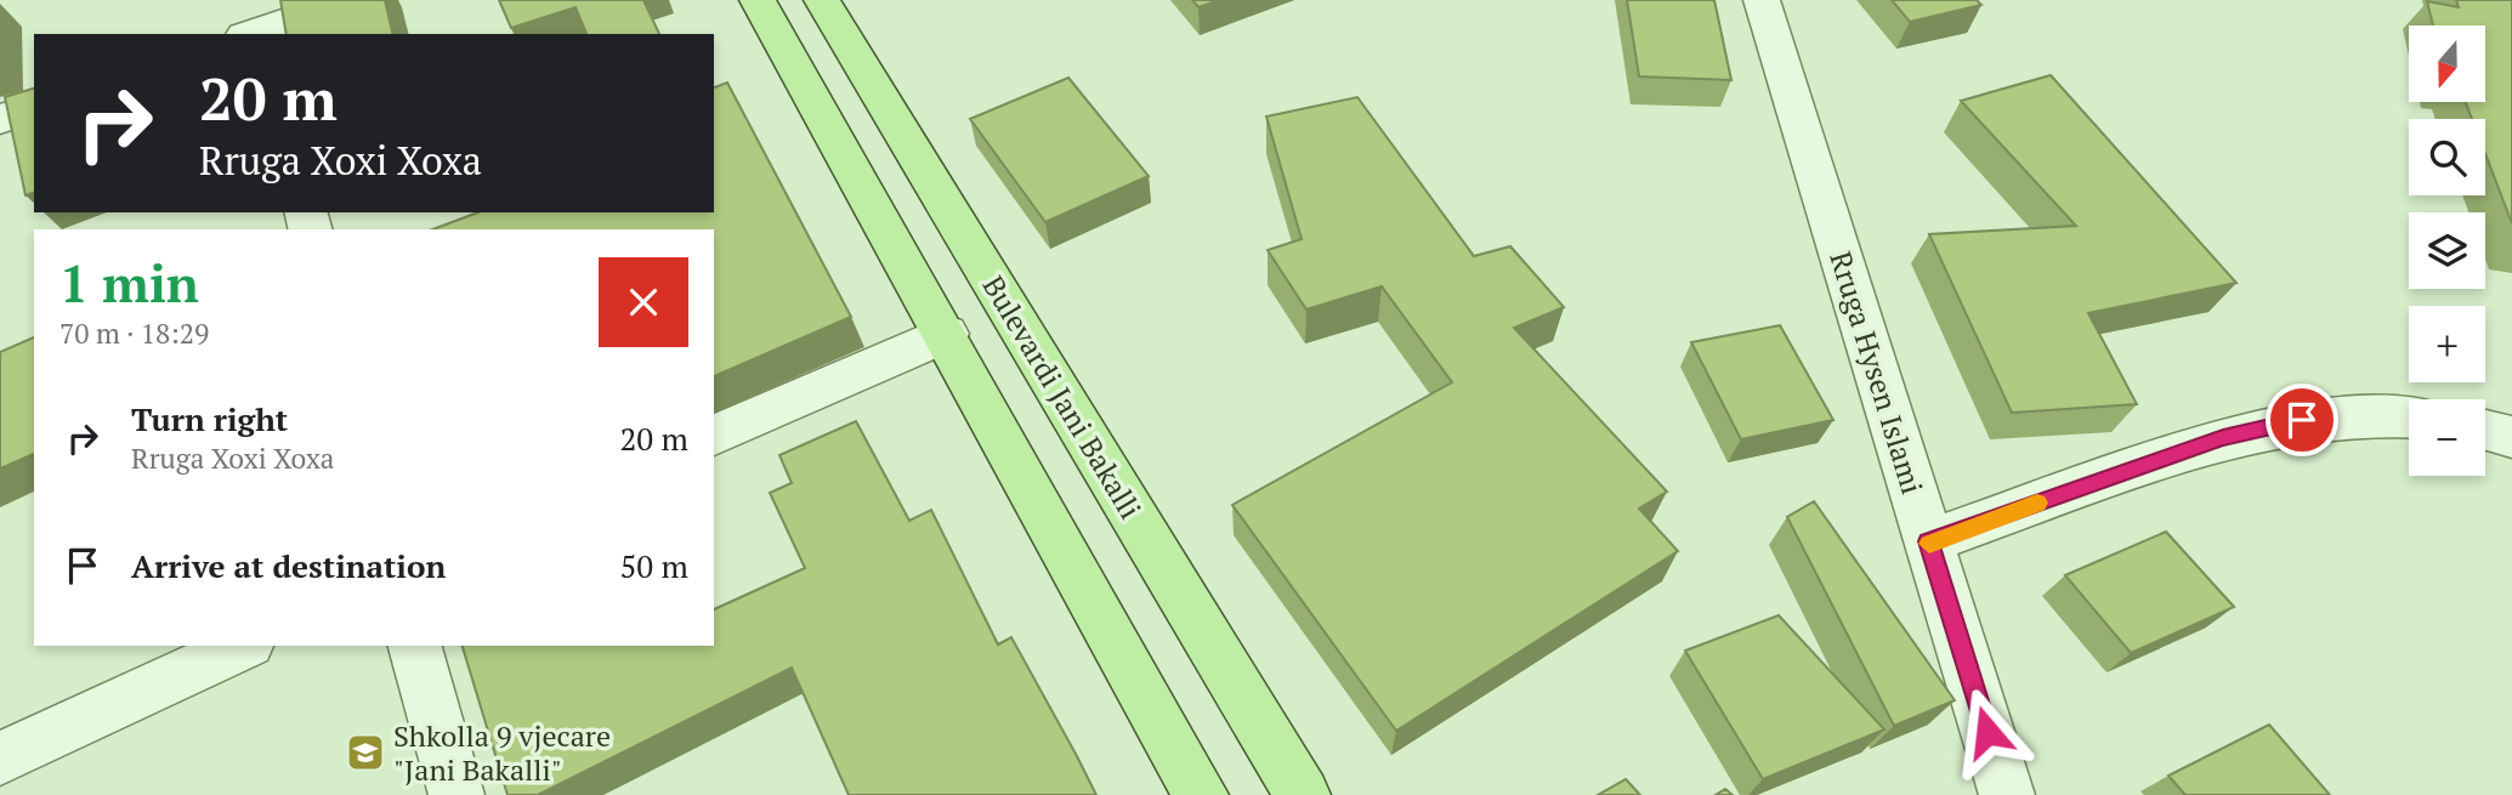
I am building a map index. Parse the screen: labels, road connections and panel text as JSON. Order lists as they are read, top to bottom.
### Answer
{
  "streets": {
    "main road": ["Bulevardi Jani Bakalli"],
    "street": ["Rruga Hysen Islami"]
  },
  "places": {
    "school or university": ["Shkolla 9 vjecare \"Jani Bakalli\""]
  },
  "north": "bottom",
  "page": {
    "map_buttons": ["+", "−"],
    "turn": ["20 m", "Rruga Xoxi Xoxa"],
    "heading": ["1 min", "70 m · 18:29"],
    "list": [
      {
        "name": "Turn right",
        "note": "Rruga Xoxi Xoxa",
        "value": "20 m"
      },
      {
        "name": "Arrive at destination",
        "value": "50 m"
      }
    ]
  }
}
